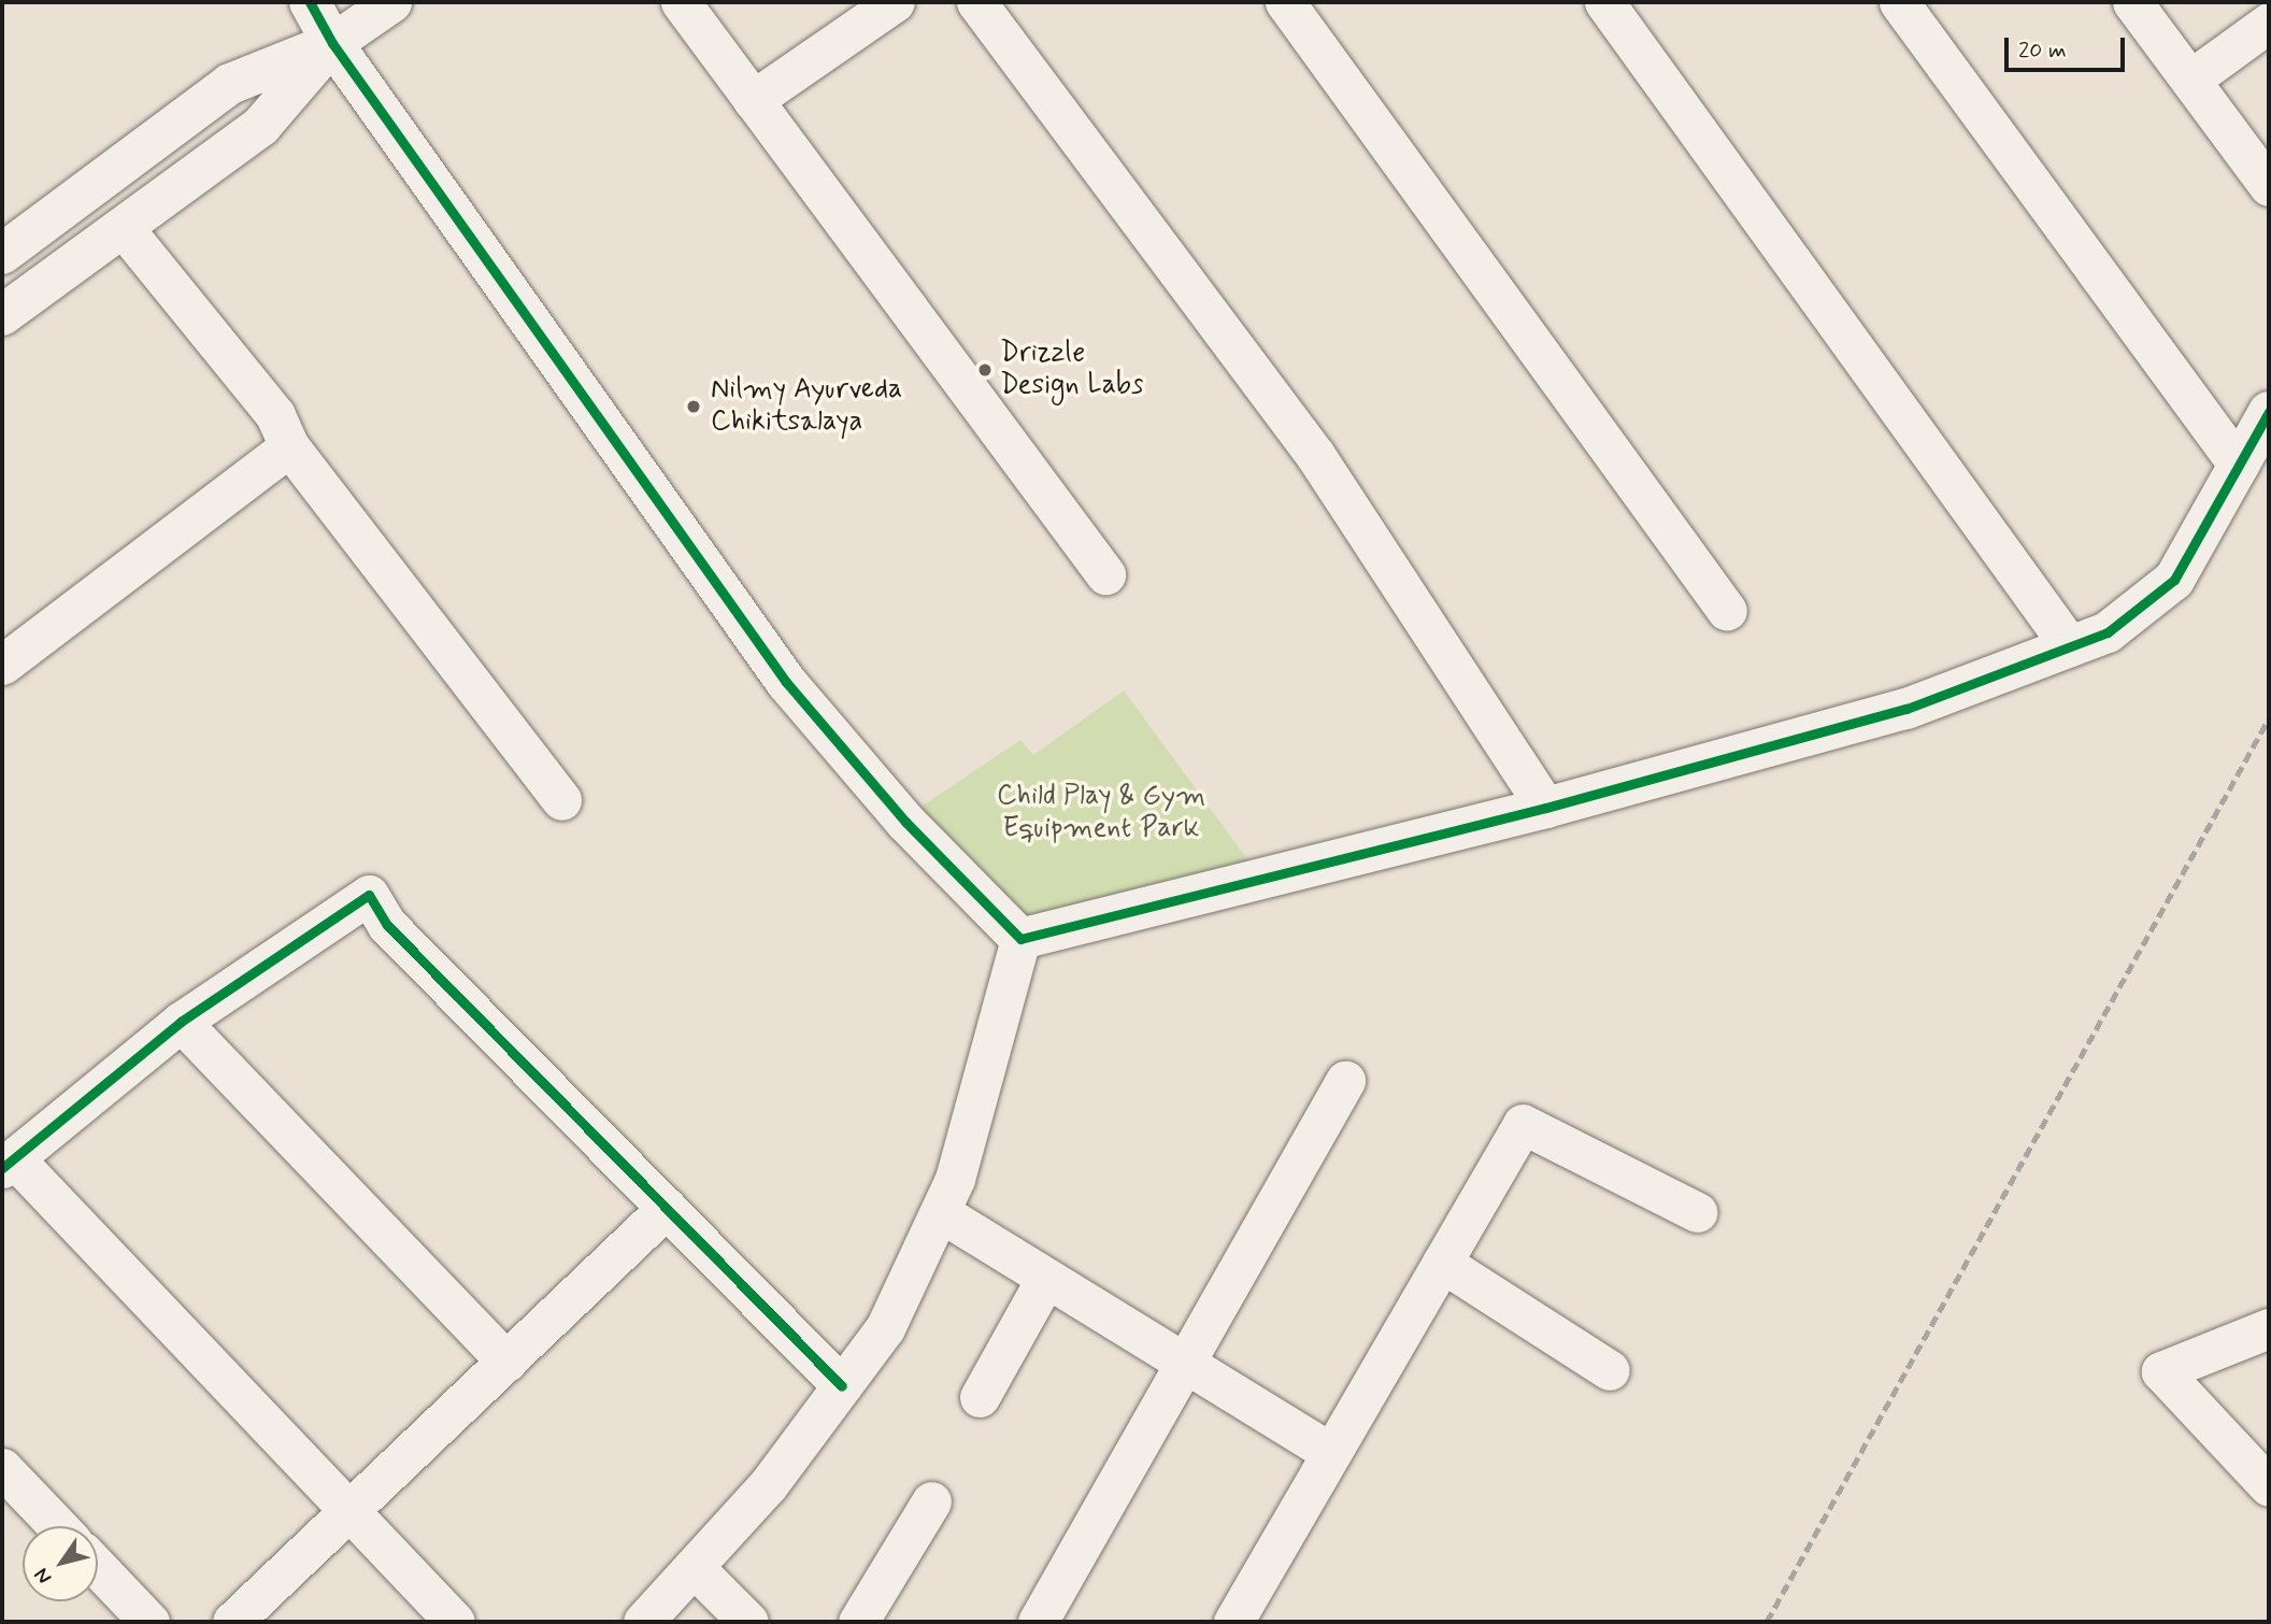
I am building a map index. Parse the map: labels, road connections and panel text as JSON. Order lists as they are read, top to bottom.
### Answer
{
  "parks": ["Child Play & Gym Equipment Park"],
  "places": ["Drizzle Design Labs", "Nilmy Ayurveda Chikitsalaya"],
  "scale_bar": "20 m",
  "north": "bottom left"
}
